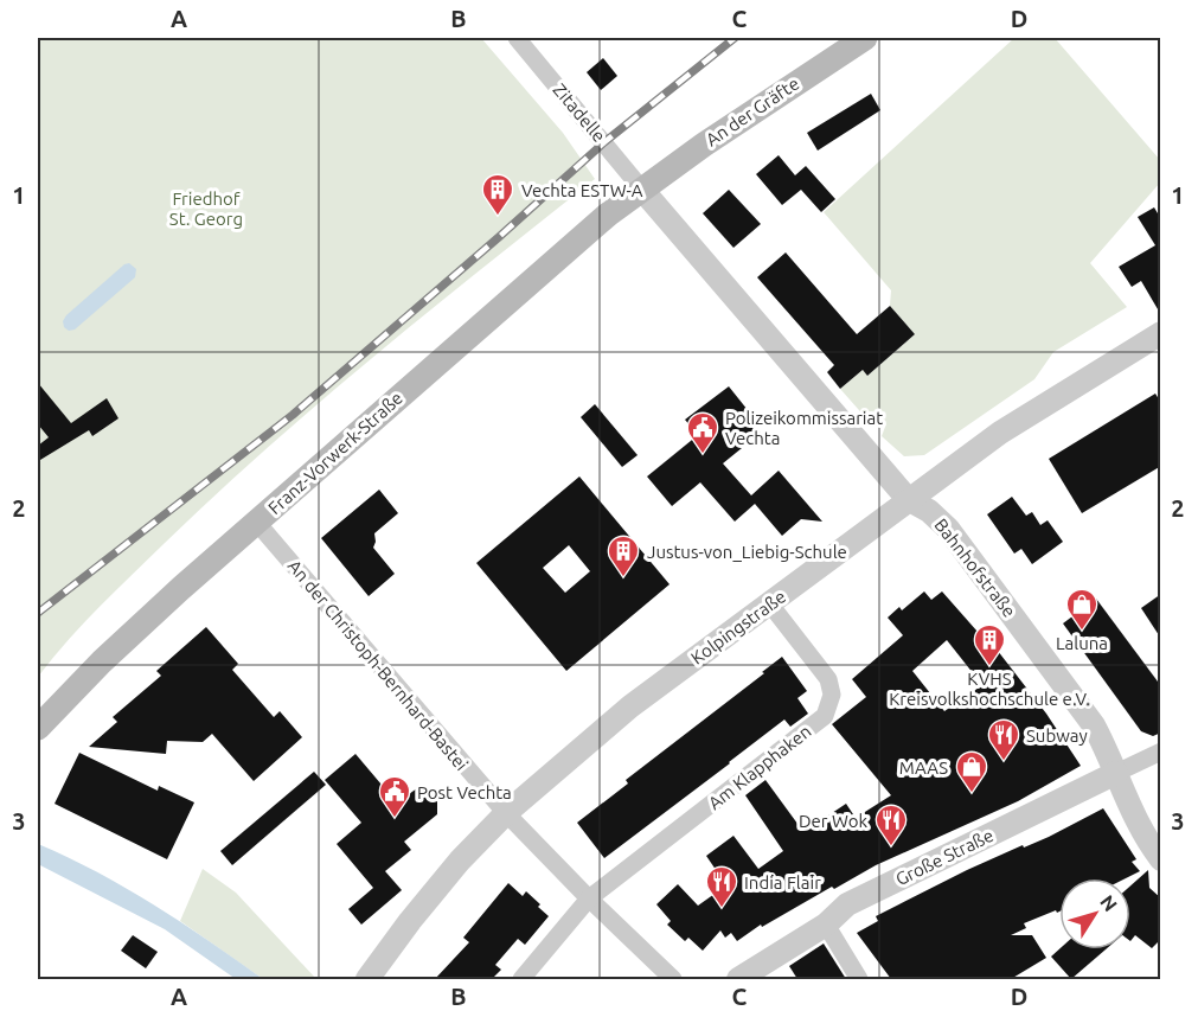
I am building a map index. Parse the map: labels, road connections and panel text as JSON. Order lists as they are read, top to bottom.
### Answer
{
  "streets": {
    "main road": ["An der Gräfte", "Franz-Vorwerk-Straße"],
    "street": [
      "Zitadelle",
      "Bahnhofstraße",
      "Kolpingstraße",
      "An der Christoph-Bernhard-Bastei",
      "Am Klapphaken",
      "Große Straße"
    ]
  },
  "crossings": [
    ["An der Gräfte", "Zitadelle"],
    ["An der Gräfte", "Franz-Vorwerk-Straße"],
    ["An der Gräfte", "Bahnhofstraße"],
    ["Zitadelle", "Franz-Vorwerk-Straße"],
    ["Zitadelle", "Bahnhofstraße"],
    ["Franz-Vorwerk-Straße", "Bahnhofstraße"],
    ["Franz-Vorwerk-Straße", "An der Christoph-Bernhard-Bastei"],
    ["Bahnhofstraße", "Kolpingstraße"],
    ["Bahnhofstraße", "Große Straße"],
    ["Kolpingstraße", "An der Christoph-Bernhard-Bastei"],
    ["Kolpingstraße", "Am Klapphaken"],
    ["An der Christoph-Bernhard-Bastei", "Am Klapphaken"]
  ],
  "parks": ["Friedhof St. Georg"],
  "places": {
    "building": ["Vechta ESTW-A", "Justus-von_Liebig-Schule", "KVHS Kreisvolkshochschule e.V."],
    "public building": ["Polizeikommissariat Vechta", "Post Vechta"],
    "shop": ["Laluna", "MAAS"],
    "restaurant": ["Subway", "Der Wok", "India Flair"]
  },
  "north": "top right",
  "grid": {
    "columns": [
      "A",
      "B",
      "C",
      "D"
    ],
    "rows": ["1", "2", "3"]
  }
}
